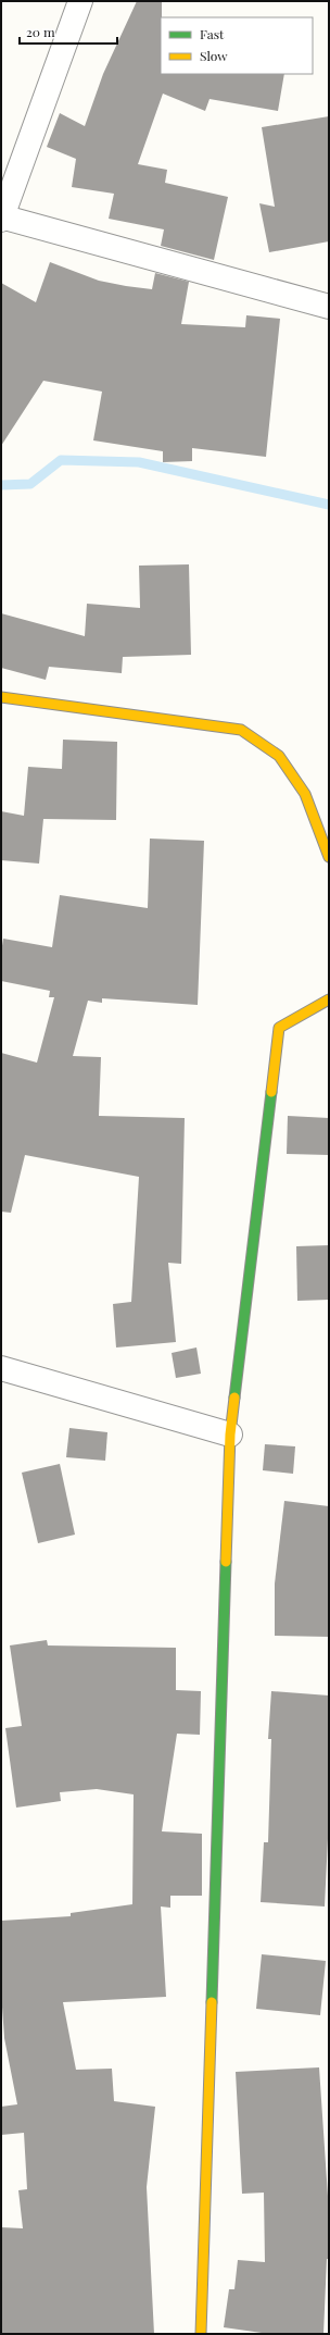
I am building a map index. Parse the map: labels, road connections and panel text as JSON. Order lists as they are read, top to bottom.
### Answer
{
  "legend": ["Fast", "Slow"],
  "scale_bar": "20 m"
}
